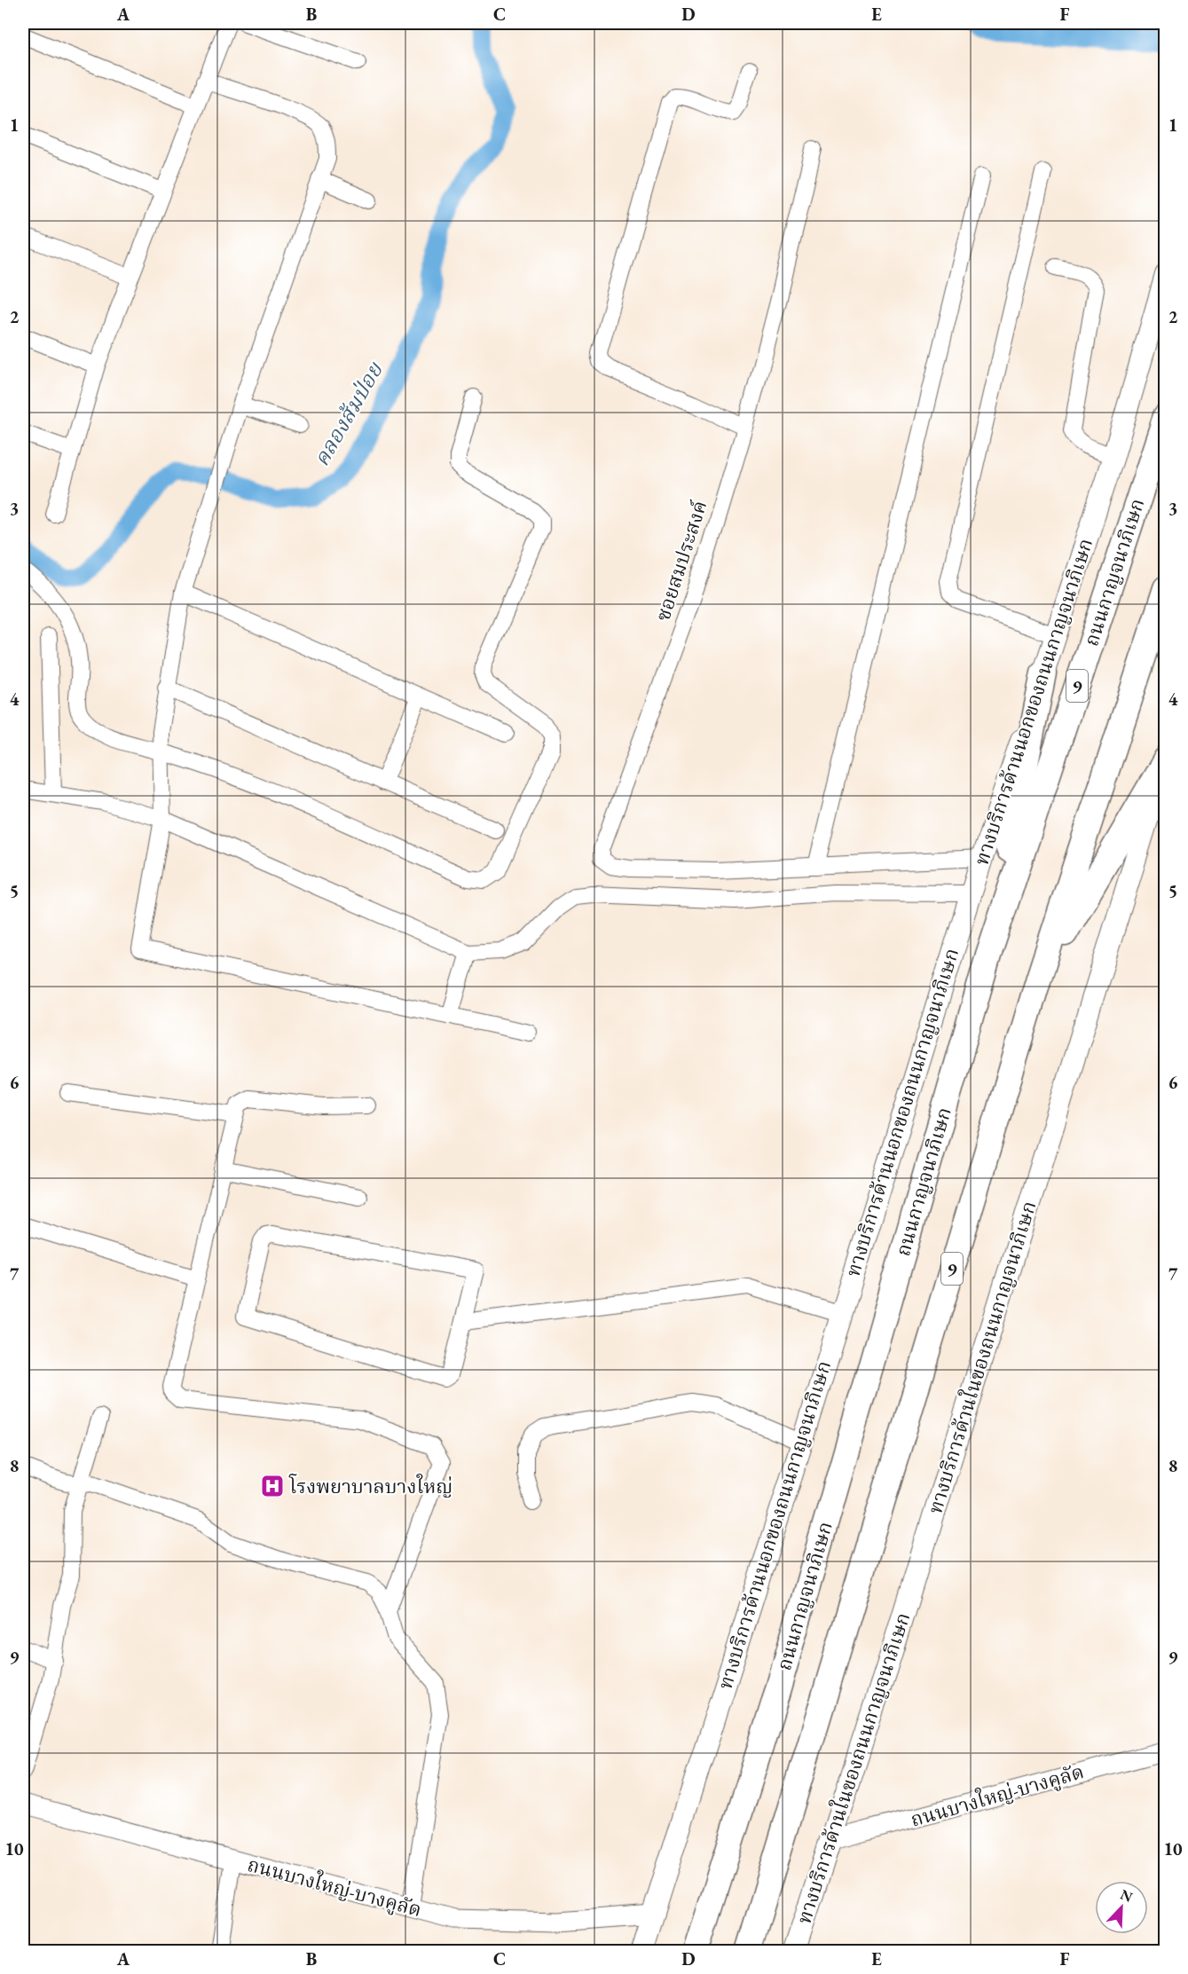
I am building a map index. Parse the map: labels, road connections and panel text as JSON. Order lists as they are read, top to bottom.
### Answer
{
  "streets": {
    "highway": ["ถนนกาญจนาภิเษก", "9"],
    "main road": ["ทางบริการด้านนอกของถนนกาญจนาภิเษก", "ทางบริการด้านในของถนนกาญจนาภิเษก"],
    "street": ["ซอยสมประสงค์", "ถนนบางใหญ่-บางคูลัด"]
  },
  "crossings": [
    ["ซอยสมประสงค์", "ทางบริการด้านนอกของถนนกาญจนาภิเษก"],
    ["ทางบริการด้านนอกของถนนกาญจนาภิเษก", "ถนนบางใหญ่-บางคูลัด"],
    ["ทางบริการด้านในของถนนกาญจนาภิเษก", "ถนนบางใหญ่-บางคูลัด"]
  ],
  "water": ["คลองส้มป่อย"],
  "places": {
    "hospital": ["โรงพยาบาลบางใหญ่"]
  },
  "north": "top right",
  "grid": {
    "columns": [
      "A",
      "B",
      "C",
      "D",
      "E",
      "F"
    ],
    "rows": [
      "1",
      "2",
      "3",
      "4",
      "5",
      "6",
      "7",
      "8",
      "9",
      "10"
    ]
  }
}
